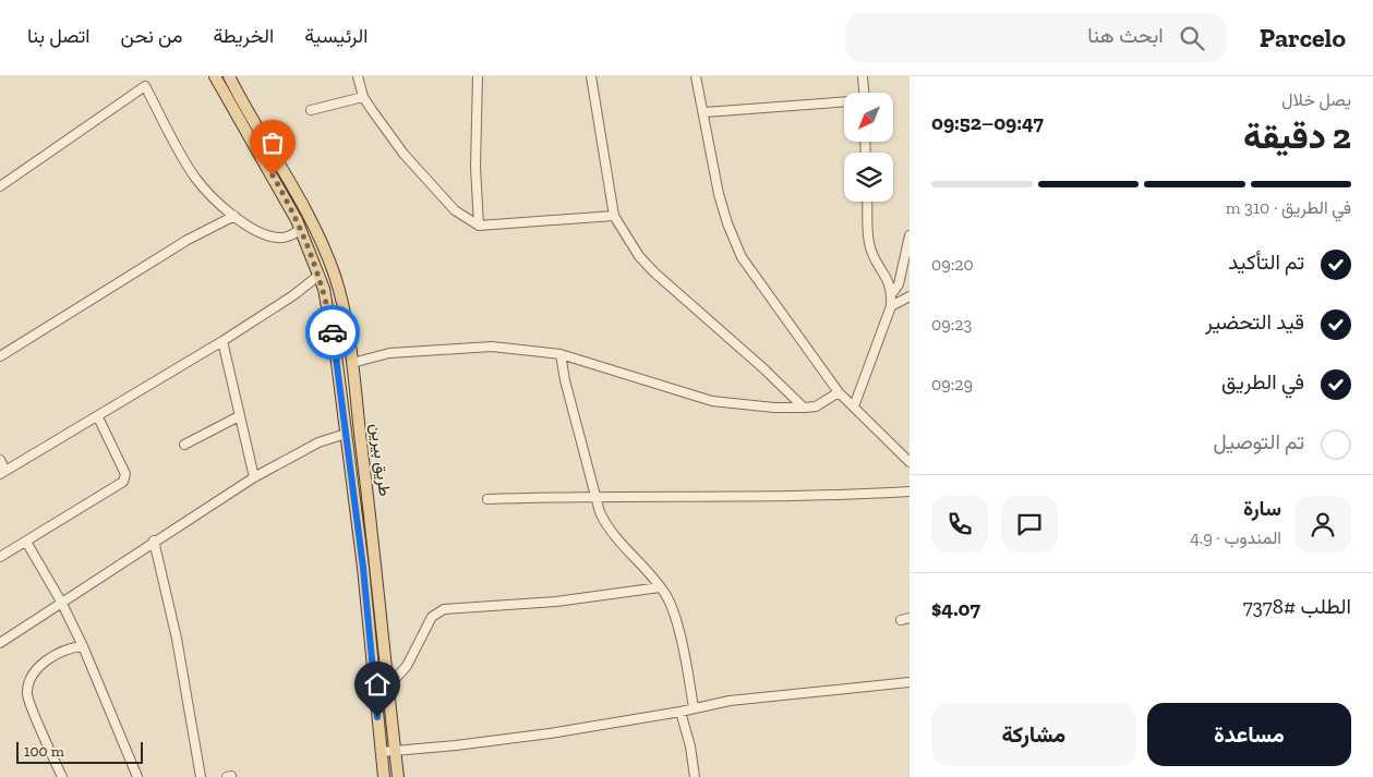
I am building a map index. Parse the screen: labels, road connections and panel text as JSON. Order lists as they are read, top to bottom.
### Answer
{
  "streets": {
    "main road": ["طريق بيرين"]
  },
  "scale_bar": "100 m",
  "north": "bottom left",
  "page": {
    "header": "Parcelo",
    "search": "ابحث هنا",
    "nav": [
      "الرئيسية",
      "الخريطة",
      "من نحن",
      "اتصل بنا"
    ],
    "heading": ["2 دقيقة", "يصل خلال", "09:47–09:52"],
    "panel": [
      "سارة",
      "المندوب · 4.9",
      "الطلب #7378",
      "$4.07"
    ],
    "bar": "في الطريق · 310 m",
    "list": [
      ["تم التأكيد", "09:20"],
      ["قيد التحضير", "09:23"],
      ["في الطريق", "09:29"],
      "تم التوصيل"
    ],
    "buttons": ["مساعدة", "مشاركة"],
    "scale": "100 m"
  }
}
